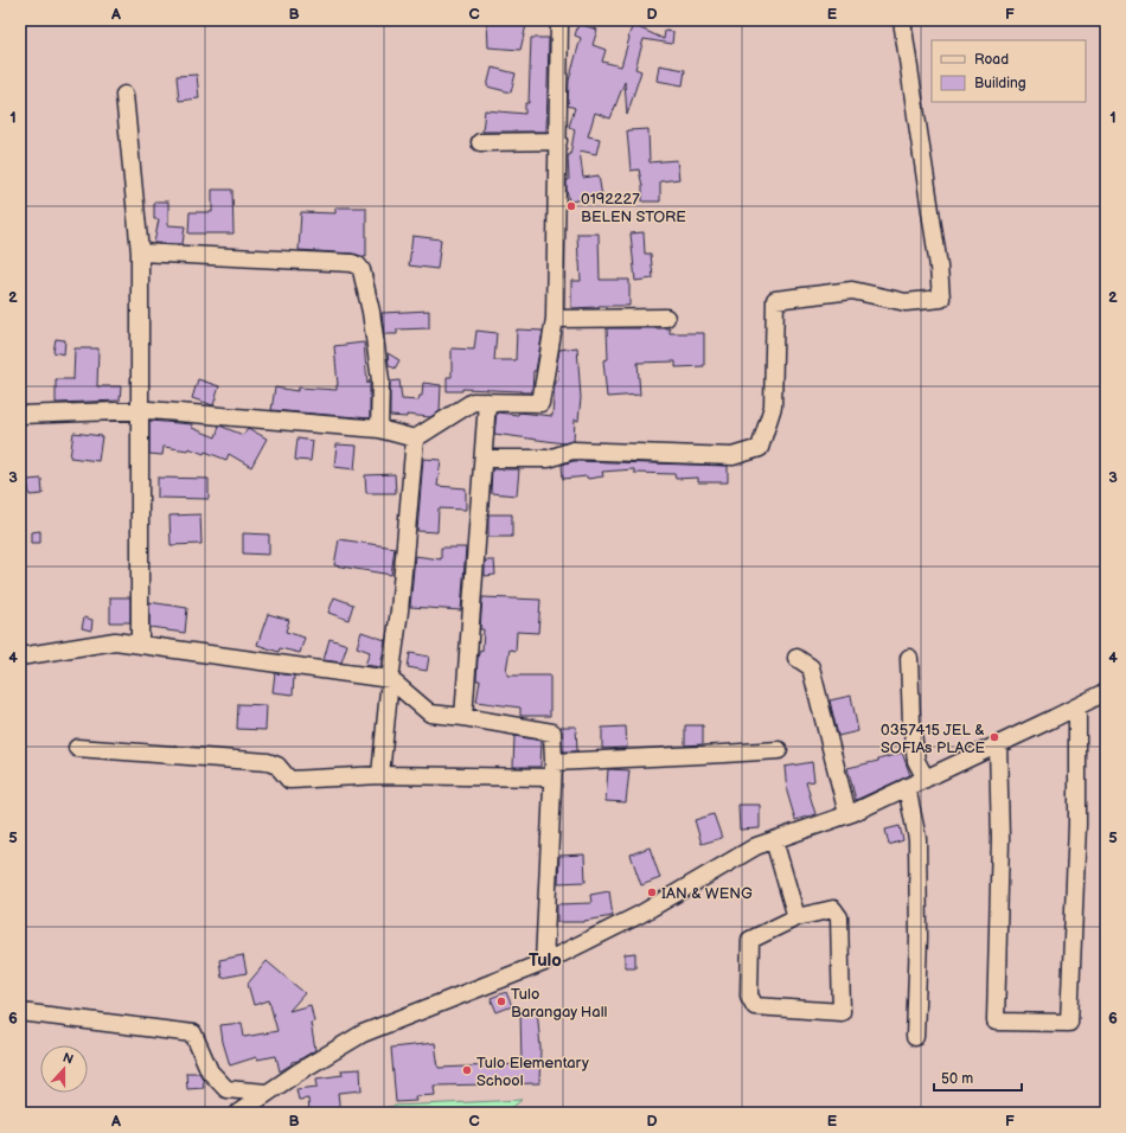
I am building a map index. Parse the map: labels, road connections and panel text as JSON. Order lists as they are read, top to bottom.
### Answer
{
  "districts": ["Tulo"],
  "places": [
    "0192227 BELEN STORE",
    "0357415 JEL & SOFIAs PLACE",
    "IAN & WENG",
    "Tulo Barangay Hall",
    "Tulo Elementary School"
  ],
  "legend": ["Road", "Building"],
  "scale_bar": "50 m",
  "north": "top",
  "grid": {
    "columns": [
      "A",
      "B",
      "C",
      "D",
      "E",
      "F"
    ],
    "rows": [
      "1",
      "2",
      "3",
      "4",
      "5",
      "6"
    ]
  }
}
